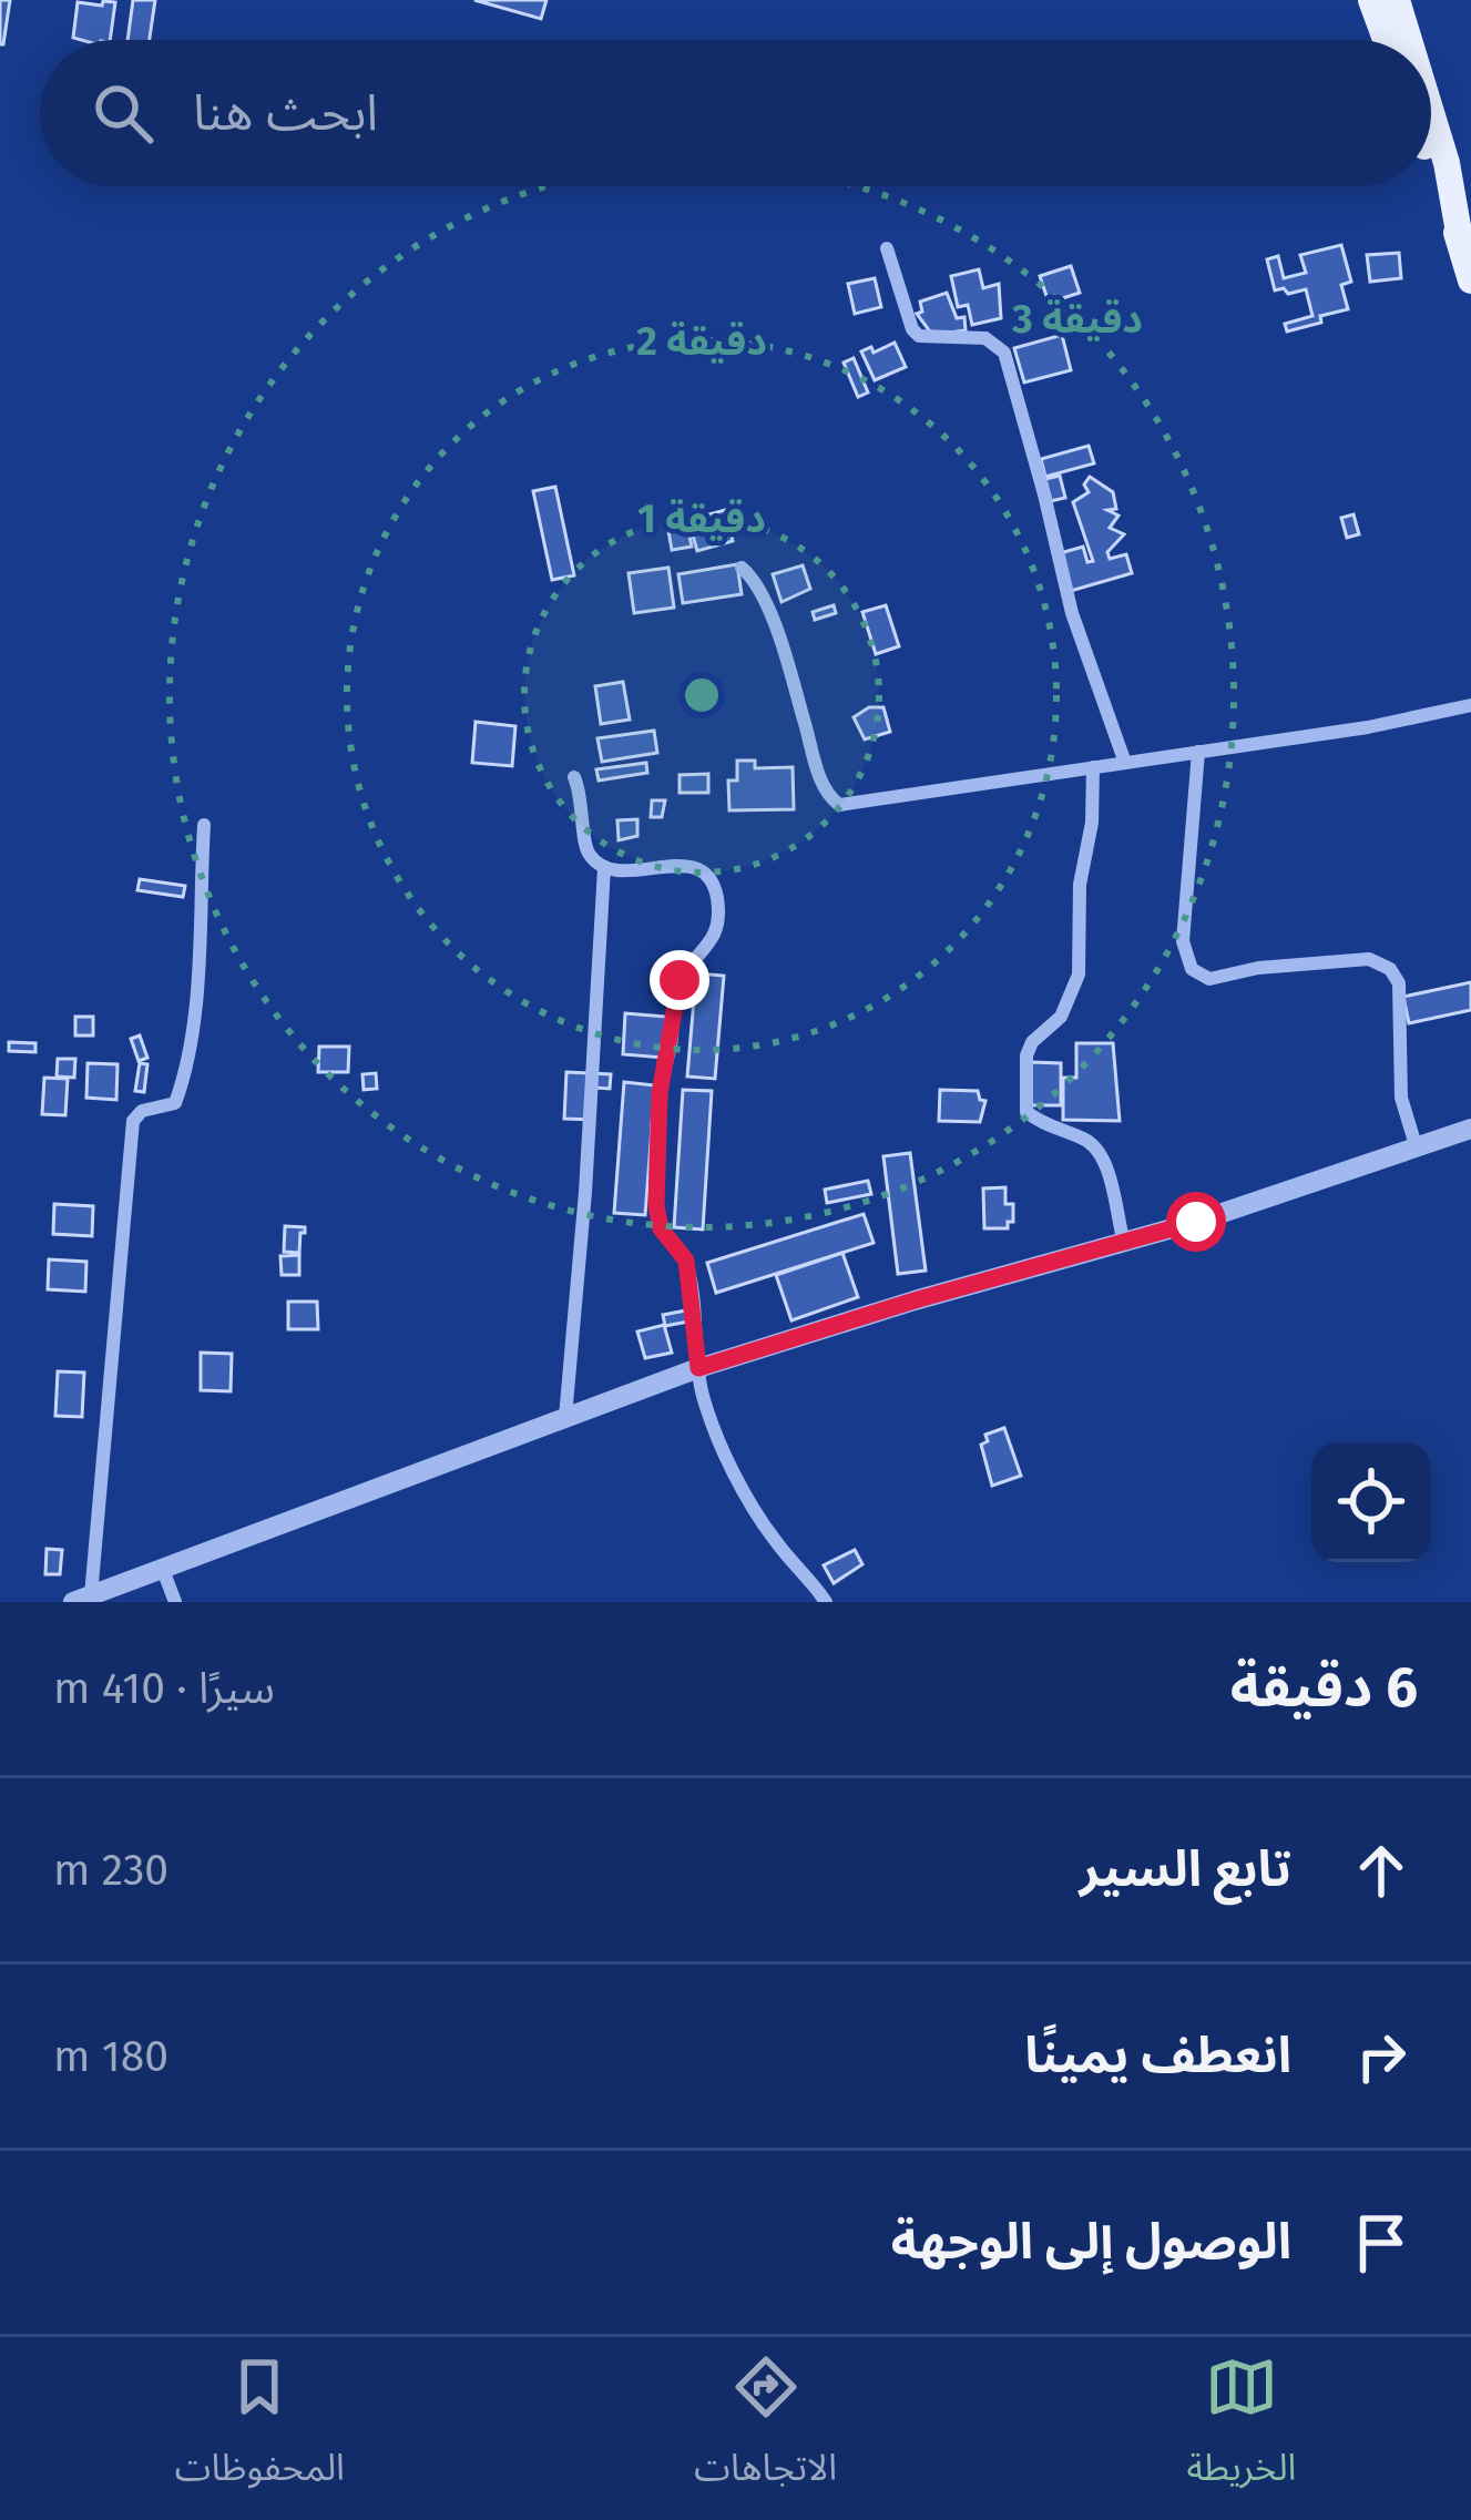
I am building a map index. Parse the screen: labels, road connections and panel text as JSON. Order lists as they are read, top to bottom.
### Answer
{
  "page": {
    "search": "ابحث هنا",
    "heading": ["6 دقيقة", "سيرًا · 410 m"],
    "list": [
      ["تابع السير", "230 m"],
      ["انعطف يمينًا", "180 m"],
      "الوصول إلى الوجهة"
    ],
    "nav": ["الخريطة", "الاتجاهات", "المحفوظات"]
  },
  "rings": ["3 دقيقة", "2 دقيقة", "1 دقيقة"]
}
